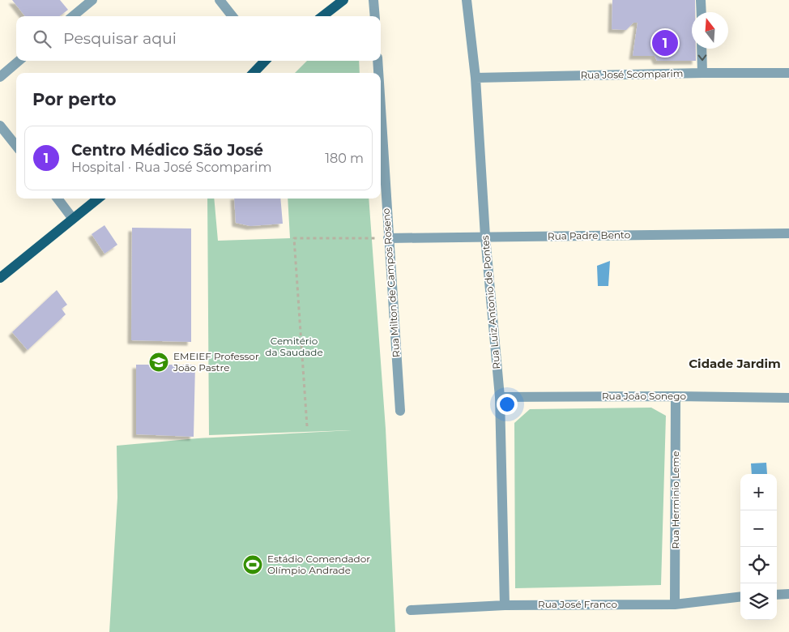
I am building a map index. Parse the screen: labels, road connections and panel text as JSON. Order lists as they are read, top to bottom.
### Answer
{
  "streets": {
    "street": [
      "Rua José Scomparim",
      "Rua Padre Bento",
      "Rua Milton de Campos Roseno",
      "Rua Luiz Antonio de Pontes",
      "Rua João Sonego",
      "Rua Herminio Leme",
      "Rua José Franco"
    ]
  },
  "crossings": [
    ["Rua José Scomparim", "Rua Luiz Antonio de Pontes"],
    ["Rua Padre Bento", "Rua Milton de Campos Roseno"],
    ["Rua Padre Bento", "Rua Luiz Antonio de Pontes"],
    ["Rua Luiz Antonio de Pontes", "Rua João Sonego"],
    ["Rua Luiz Antonio de Pontes", "Rua José Franco"],
    ["Rua João Sonego", "Rua Herminio Leme"],
    ["Rua Herminio Leme", "Rua José Franco"]
  ],
  "districts": ["Cidade Jardim"],
  "parks": ["Cemitério da Saudade"],
  "places": {
    "school or university": ["EMEIEF Professor João Pastre"],
    "sports": ["Estádio Comendador Olímpio Andrade"]
  },
  "north": "top",
  "page": {
    "search": "Pesquisar aqui",
    "pins": "1",
    "heading": "Por perto",
    "list": [
      {
        "mark": "1",
        "name": "Centro Médico São José",
        "note": "Hospital · Rua José Scomparim",
        "value": "180 m"
      }
    ],
    "map_buttons": ["+", "−"]
  }
}
